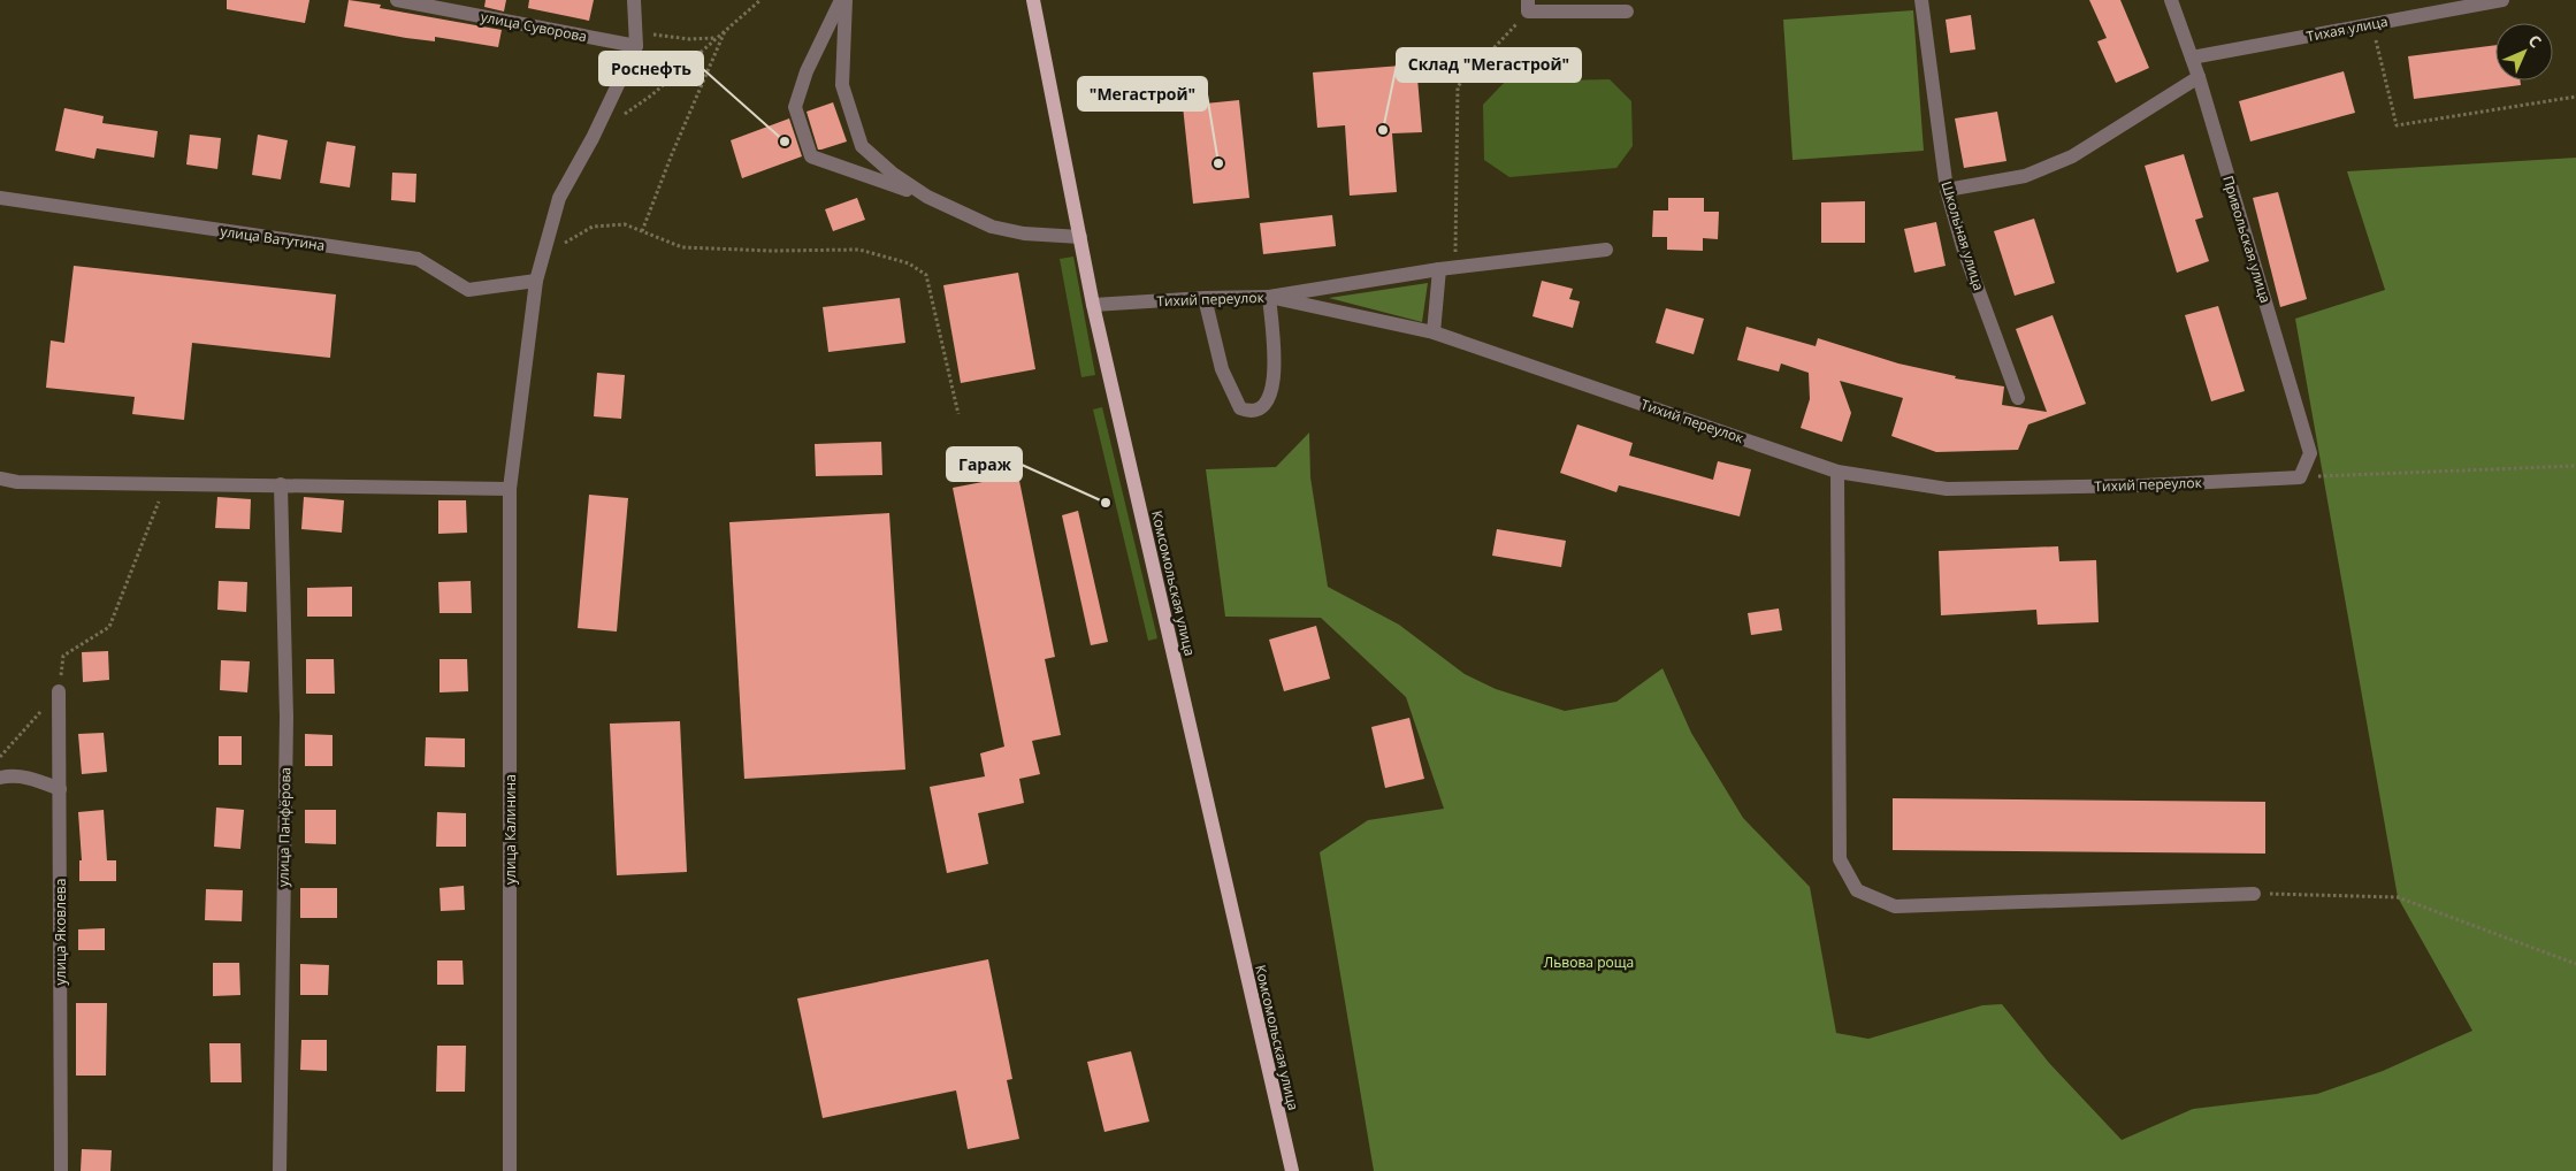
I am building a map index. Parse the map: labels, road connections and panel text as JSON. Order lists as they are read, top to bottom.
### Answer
{
  "streets": {
    "main road": ["Комсомольская улица"],
    "street": [
      "улица Суворова",
      "Тихая улица",
      "Школьная улица",
      "улица Ватутина",
      "Привольская улица",
      "Тихий переулок",
      "улица Панфёрова",
      "улица Калинина",
      "улица Яковлева"
    ]
  },
  "crossings": [
    ["улица Суворова", "улица Калинина"],
    ["Тихая улица", "Привольская улица"],
    ["улица Ватутина", "улица Калинина"],
    ["Привольская улица", "Тихий переулок"],
    ["Тихий переулок", "Комсомольская улица"]
  ],
  "parks": ["Львова роща"],
  "places": [
    "Склад \"Мегастрой\"",
    "Роснефть",
    "\"Мегастрой\"",
    "Гараж"
  ],
  "north": "top right"
}
